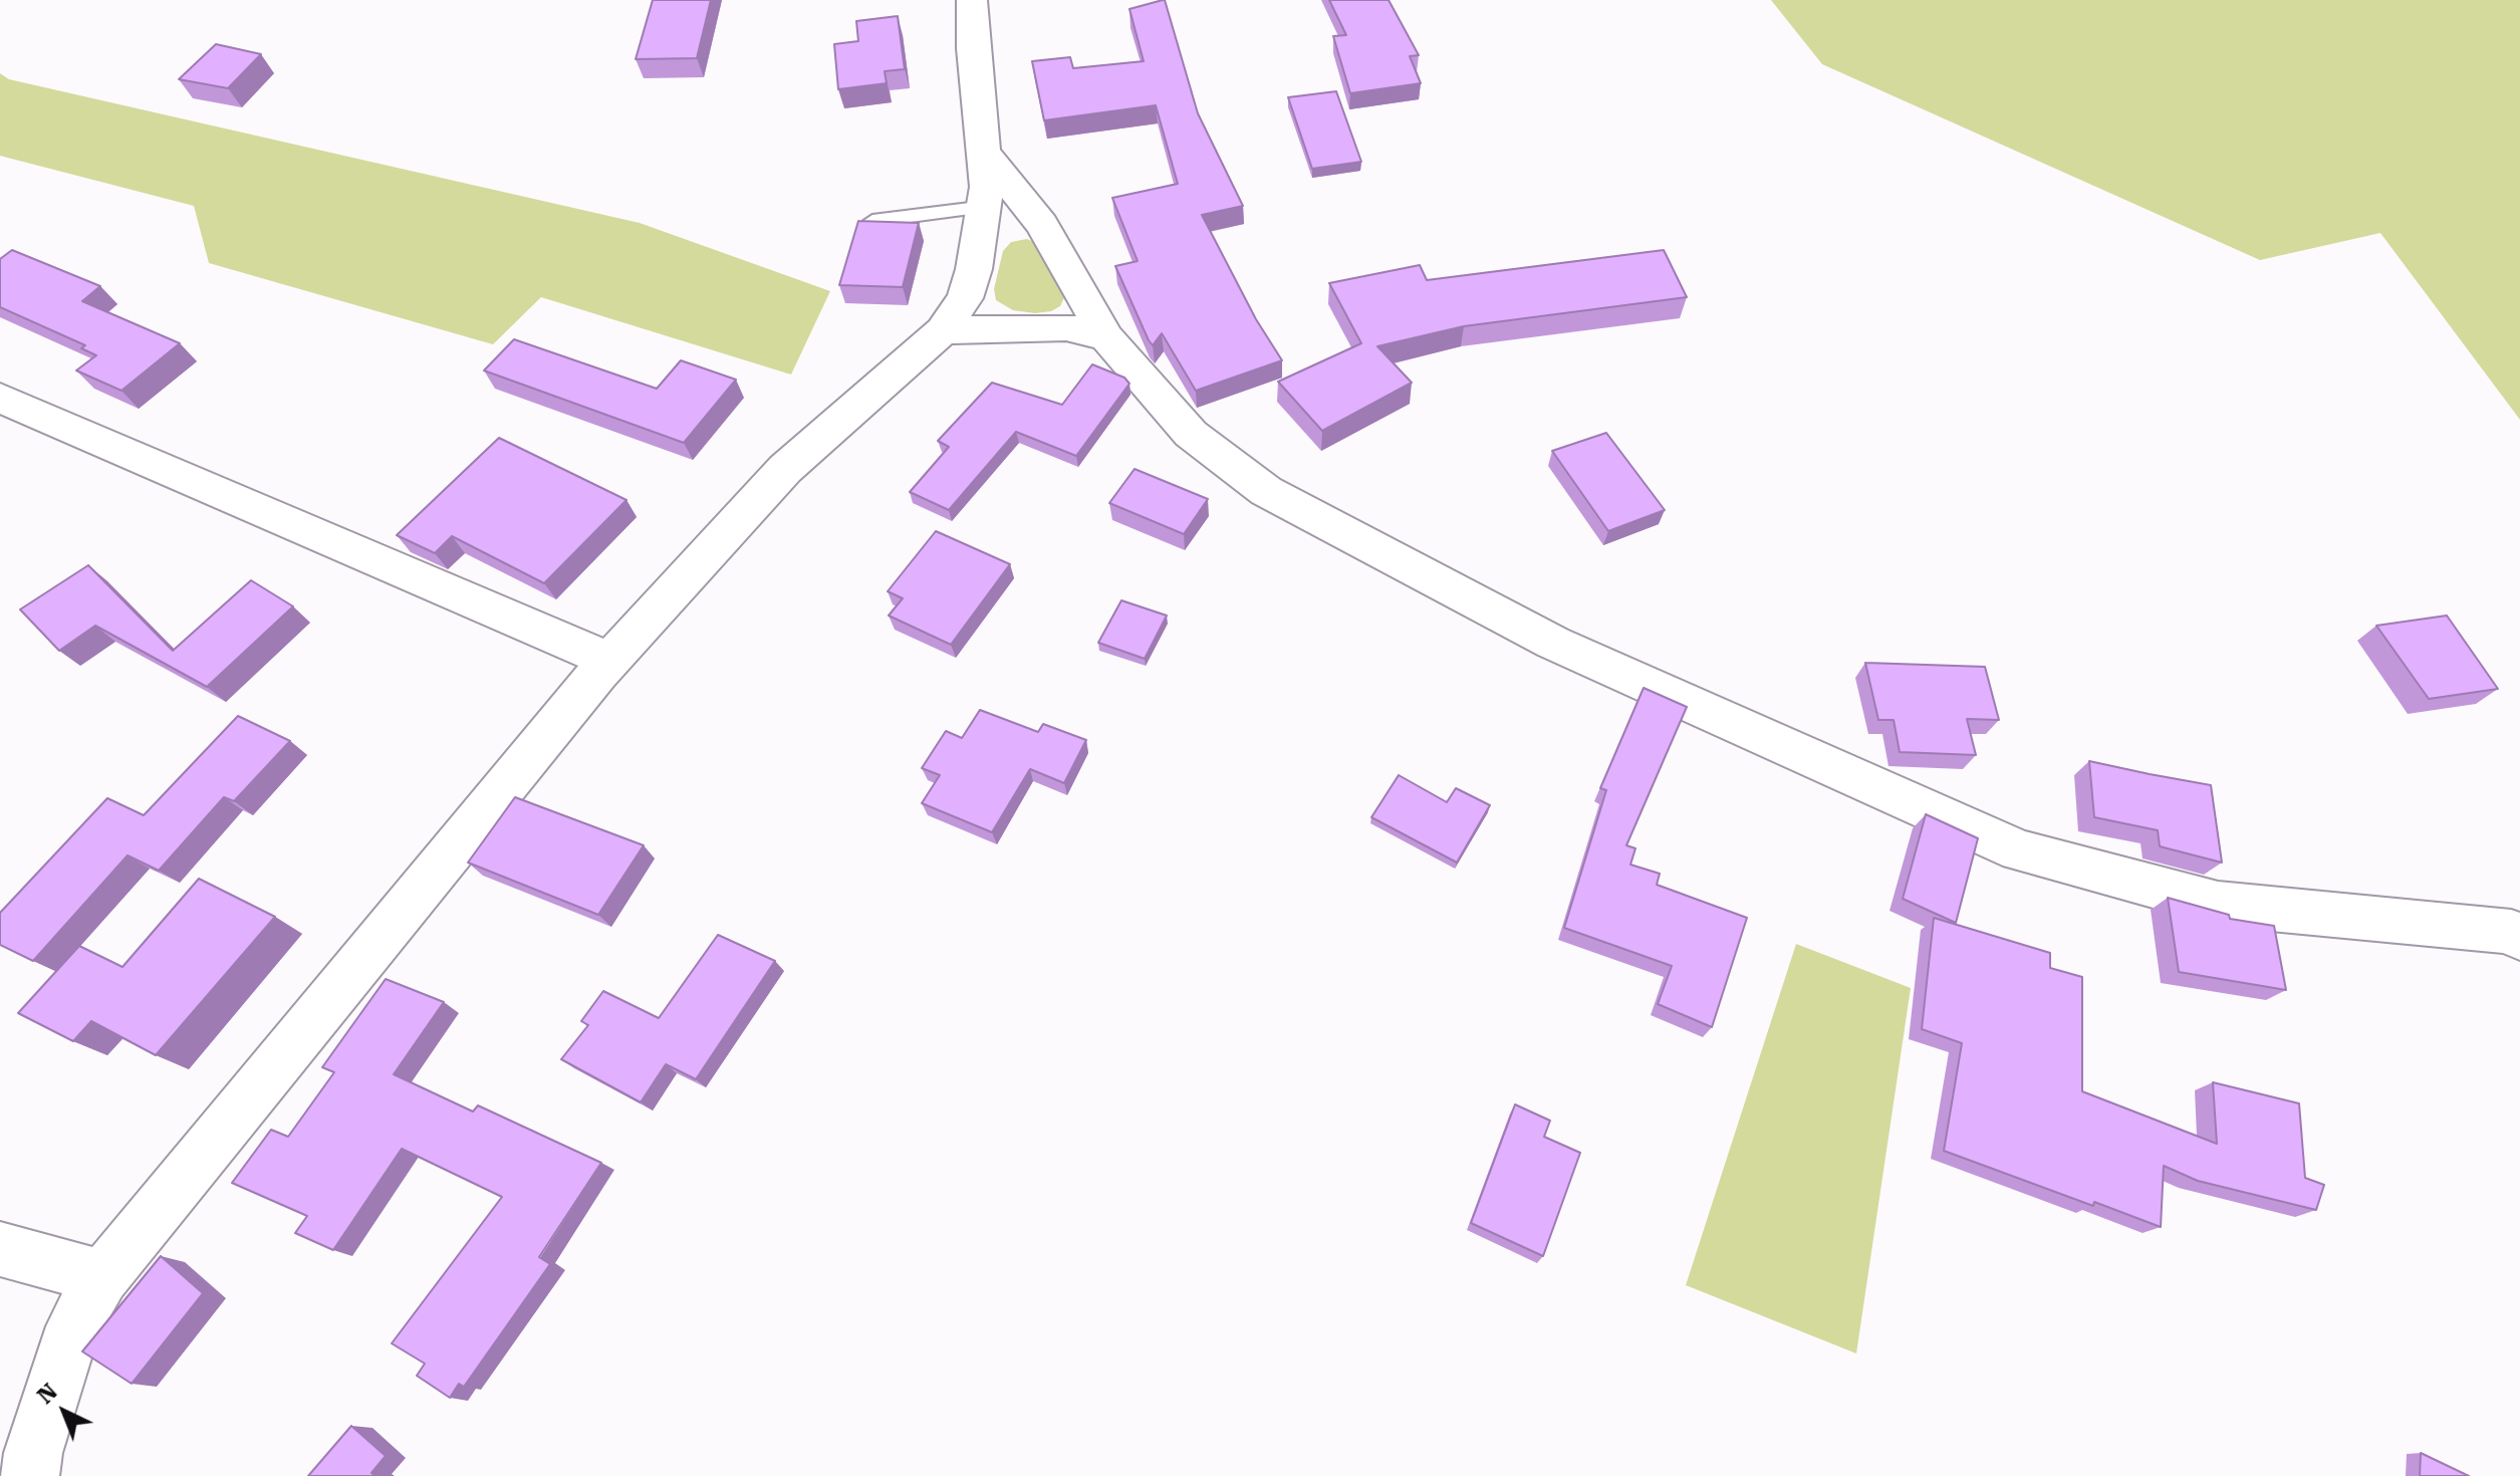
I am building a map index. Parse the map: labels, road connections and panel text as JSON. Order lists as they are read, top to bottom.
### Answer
{
  "north": "top left"
}
